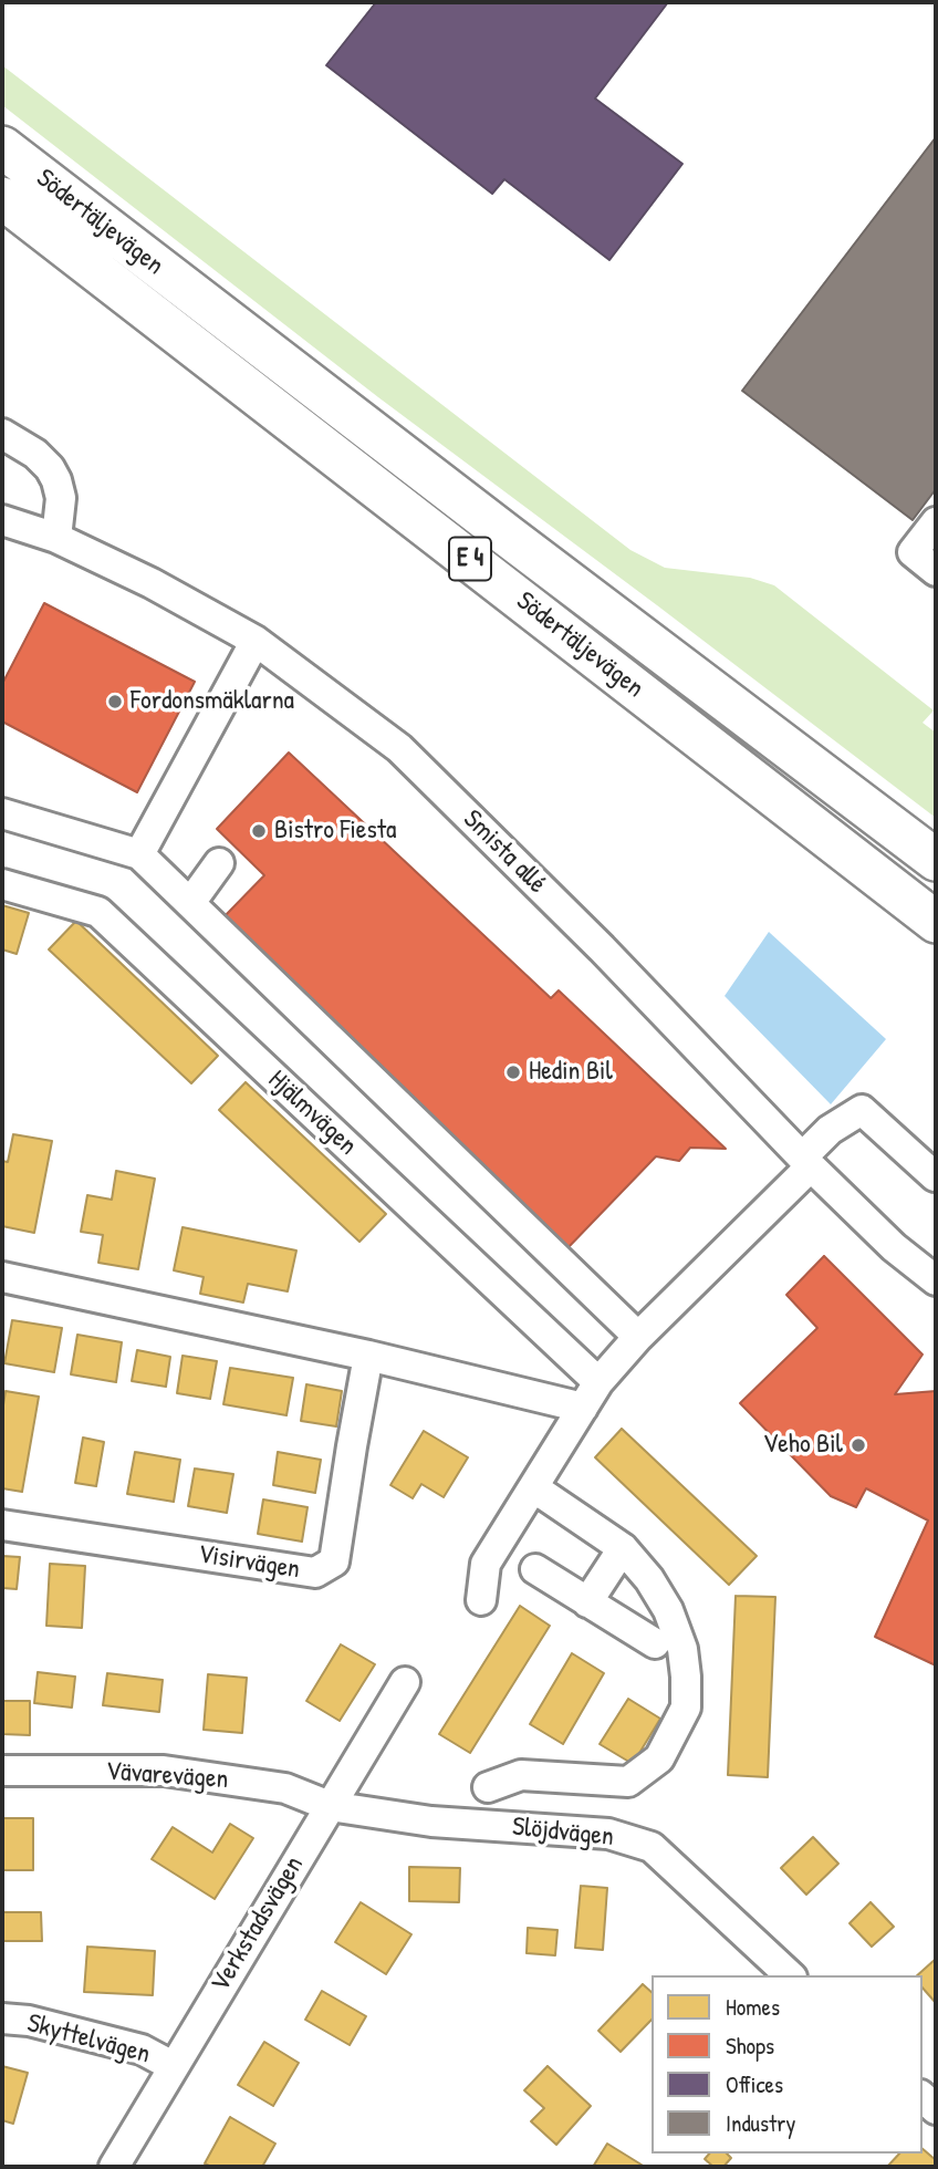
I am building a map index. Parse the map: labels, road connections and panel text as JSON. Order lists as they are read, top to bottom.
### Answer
{
  "streets": {
    "highway": ["Södertäljevägen", "E 4"],
    "street": [
      "Smista allé",
      "Hjälmvägen",
      "Visirvägen",
      "Vävarevägen",
      "Slöjdvägen",
      "Verkstadsvägen",
      "Skyttelvägen"
    ]
  },
  "crossings": [
    ["Vävarevägen", "Slöjdvägen"],
    ["Vävarevägen", "Verkstadsvägen"],
    ["Slöjdvägen", "Verkstadsvägen"],
    ["Verkstadsvägen", "Skyttelvägen"]
  ],
  "places": [
    "Fordonsmäklarna",
    "Bistro Fiesta",
    "Hedin Bil",
    "Veho Bil"
  ],
  "legend": [
    "Homes",
    "Shops",
    "Offices",
    "Industry"
  ]
}
